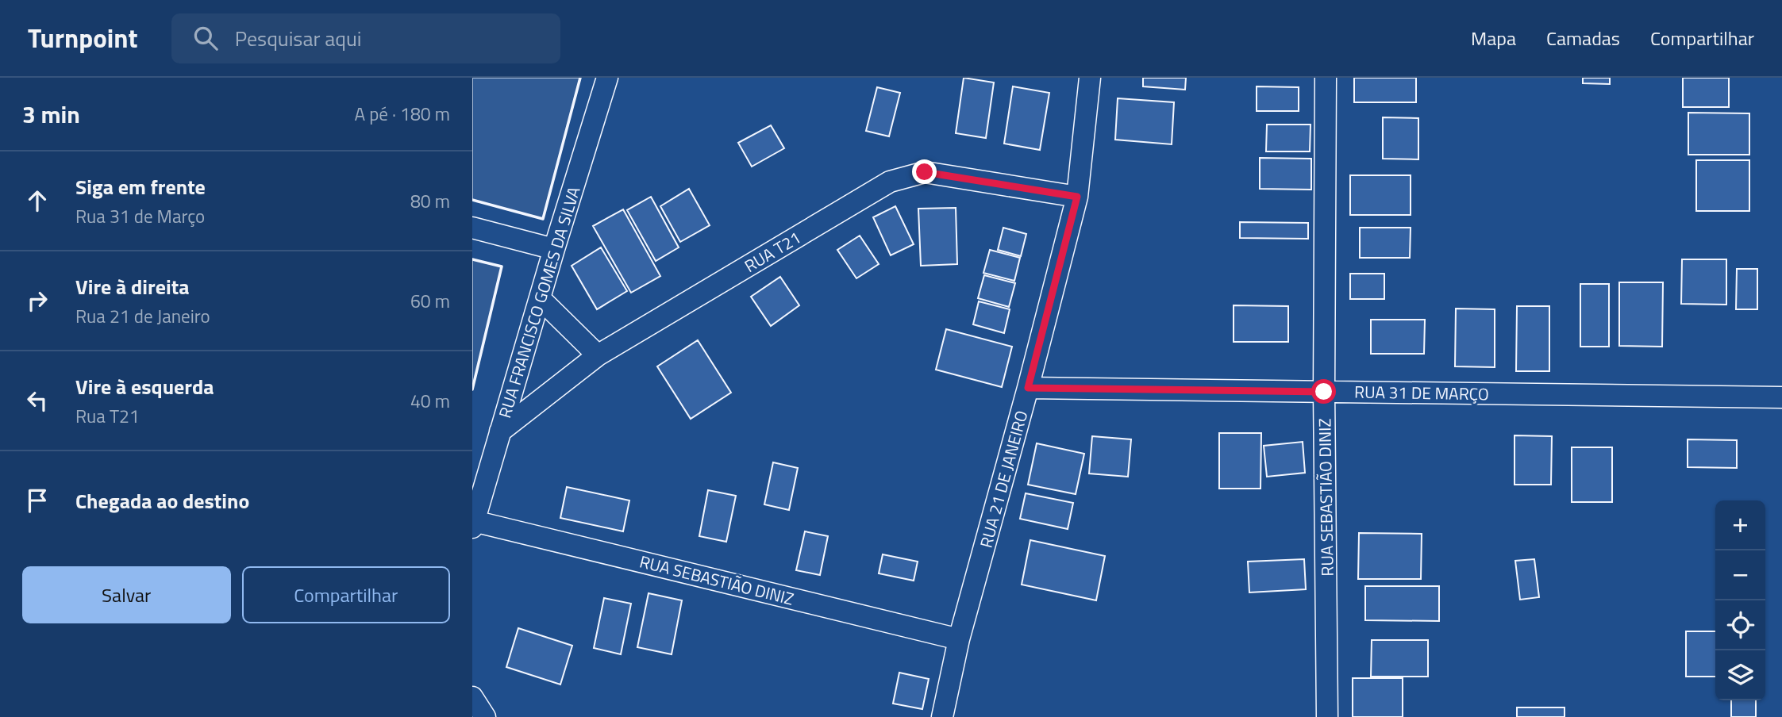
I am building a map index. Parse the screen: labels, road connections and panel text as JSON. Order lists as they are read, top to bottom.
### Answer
{
  "streets": {
    "street": [
      "RUA T21",
      "RUA FRANCISCO GOMES DA SILVA",
      "RUA 31 DE MARÇO",
      "RUA 21 DE JANEIRO",
      "RUA SEBASTIÃO DINIZ"
    ]
  },
  "crossings": [
    ["RUA T21", "RUA FRANCISCO GOMES DA SILVA"],
    ["RUA T21", "RUA 21 DE JANEIRO"],
    ["RUA FRANCISCO GOMES DA SILVA", "RUA SEBASTIÃO DINIZ"],
    ["RUA 31 DE MARÇO", "RUA 21 DE JANEIRO"],
    ["RUA 31 DE MARÇO", "RUA SEBASTIÃO DINIZ"],
    ["RUA 21 DE JANEIRO", "RUA SEBASTIÃO DINIZ"]
  ],
  "page": {
    "header": "Turnpoint",
    "search": "Pesquisar aqui",
    "nav": ["Mapa", "Camadas", "Compartilhar"],
    "heading": ["3 min", "A pé · 180 m"],
    "list": [
      ["Siga em frente", "Rua 31 de Março", "80 m"],
      ["Vire à direita", "Rua 21 de Janeiro", "60 m"],
      ["Vire à esquerda", "Rua T21", "40 m"],
      "Chegada ao destino"
    ],
    "map_buttons": ["+", "−"],
    "buttons": ["Salvar", "Compartilhar"]
  }
}
